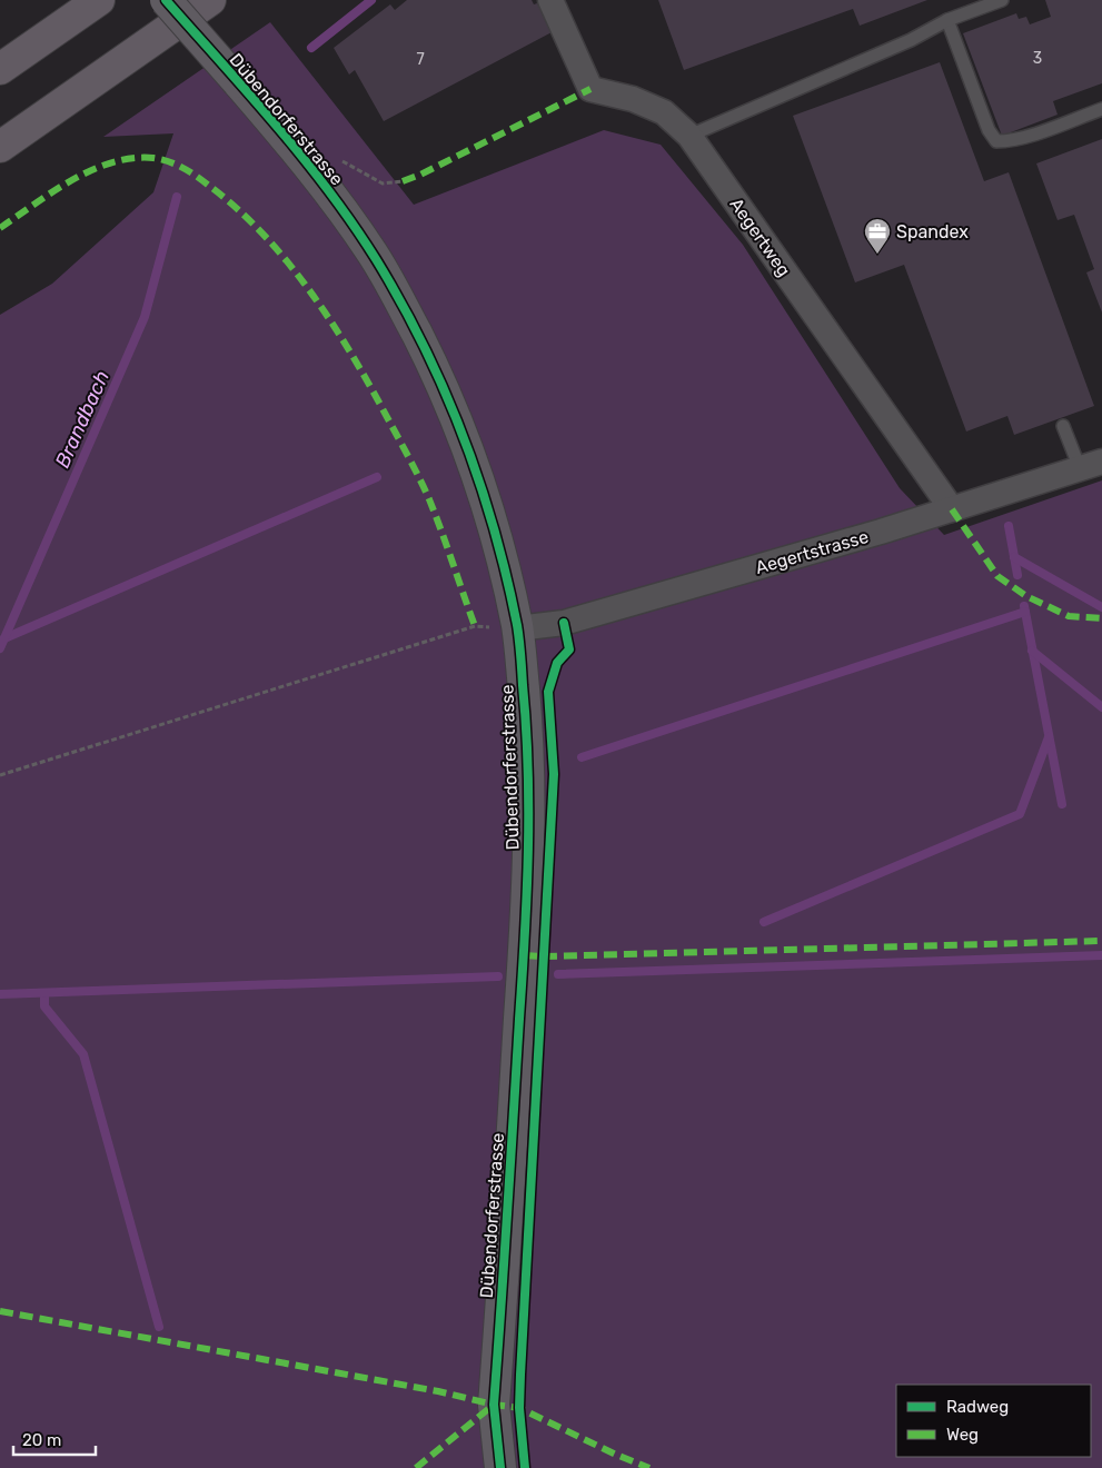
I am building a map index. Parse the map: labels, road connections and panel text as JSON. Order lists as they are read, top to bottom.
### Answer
{
  "streets": {
    "street": ["Dübendorferstrasse", "Aegertweg", "Aegertstrasse"]
  },
  "crossings": [
    ["Dübendorferstrasse", "Aegertstrasse"],
    ["Aegertweg", "Aegertstrasse"]
  ],
  "water": ["Brandbach"],
  "places": {
    "office": ["Spandex"]
  },
  "house_numbers": ["3", "7"],
  "legend": ["Radweg", "Weg"],
  "scale_bar": "20 m"
}
